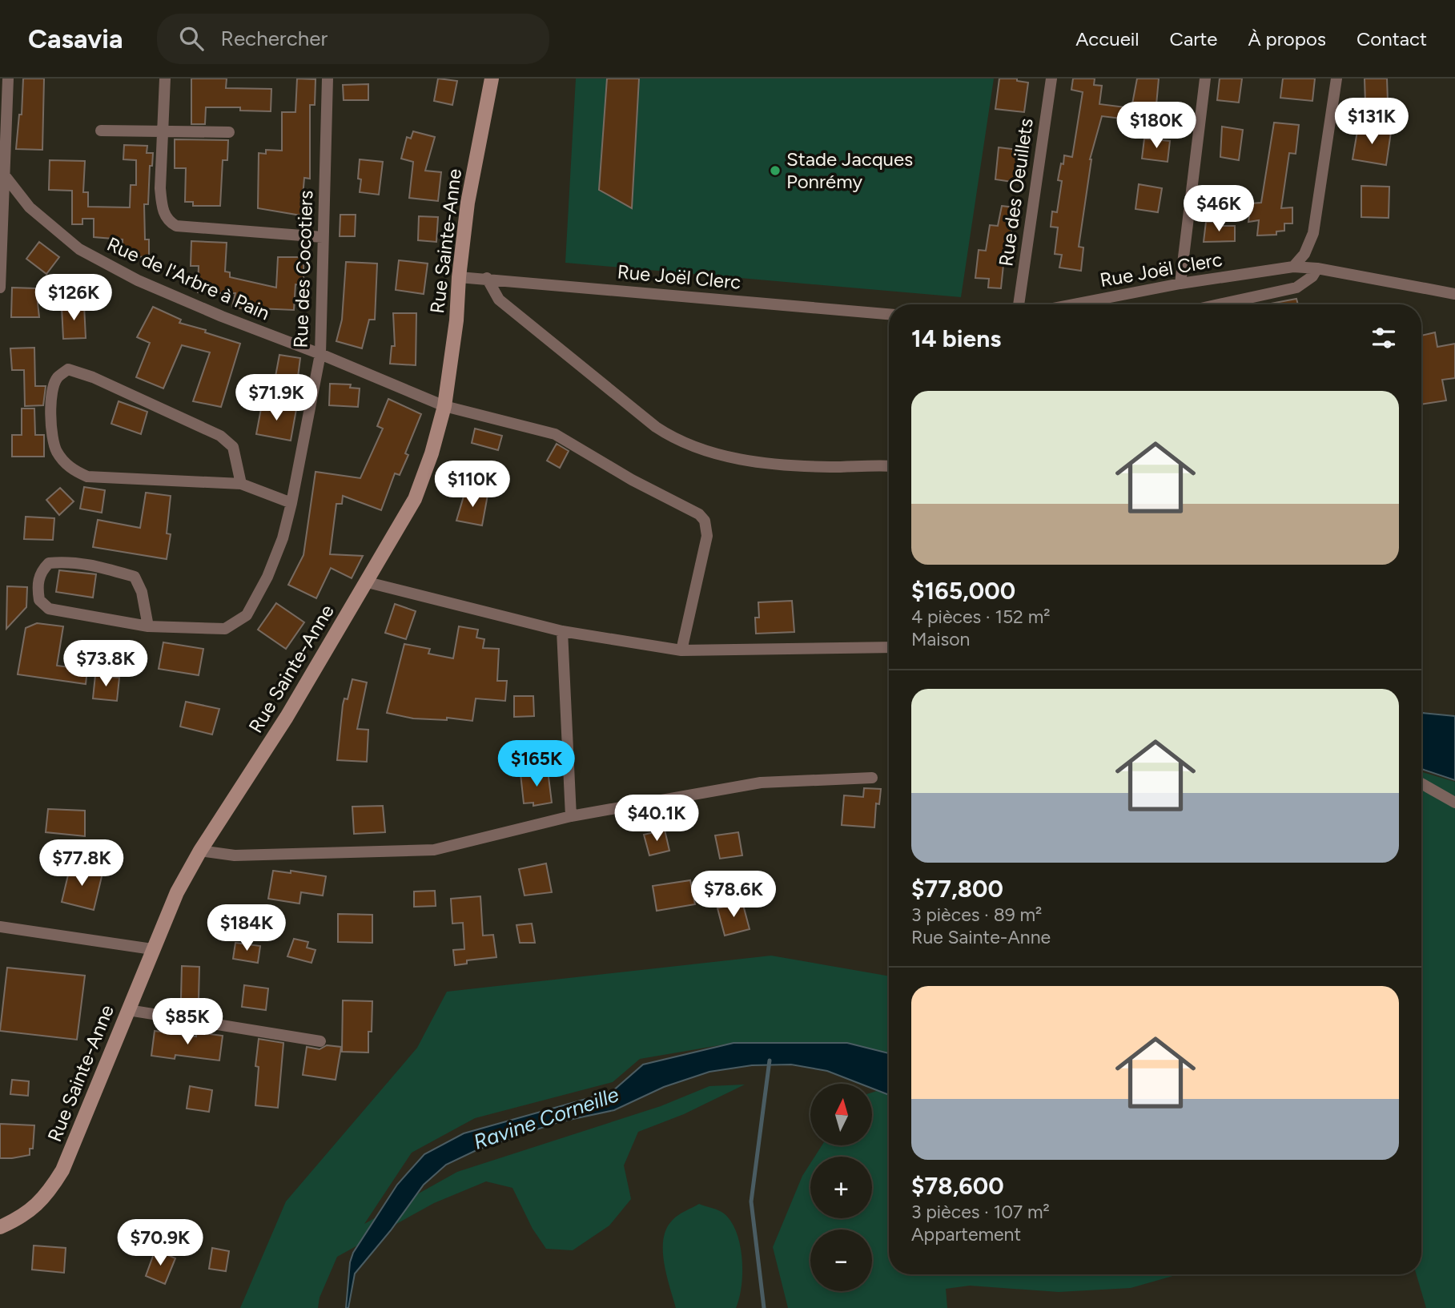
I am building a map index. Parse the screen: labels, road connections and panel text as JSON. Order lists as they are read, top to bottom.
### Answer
{
  "streets": {
    "main road": ["Rue Sainte-Anne"],
    "street": [
      "Rue des Oeuillets",
      "Rue des Cocotiers",
      "Rue Joël Clerc",
      "Rue de l'Arbre à Pain"
    ]
  },
  "crossings": [
    ["Rue Sainte-Anne", "Rue Joël Clerc"],
    ["Rue Sainte-Anne", "Rue de l'Arbre à Pain"],
    ["Rue des Cocotiers", "Rue de l'Arbre à Pain"]
  ],
  "water": ["Ravine Corneille"],
  "places": ["Stade Jacques Ponrémy"],
  "north": "top",
  "page": {
    "header": "Casavia",
    "search": "Rechercher",
    "nav": [
      "Accueil",
      "Carte",
      "À propos",
      "Contact"
    ],
    "price": [
      "$131K",
      "$180K",
      "$46K",
      "$126K",
      "$71.9K",
      "$110K",
      "$73.8K",
      "$165K",
      "$40.1K",
      "$77.8K",
      "$78.6K",
      "$184K",
      "$85K",
      "$70.9K"
    ],
    "heading": "14 biens",
    "list": [
      {
        "name": "$165,000",
        "note": "4 pièces · 152 m² · Maison"
      },
      {
        "name": "$77,800",
        "note": "3 pièces · 89 m² · Rue Sainte-Anne"
      },
      {
        "name": "$78,600",
        "note": "3 pièces · 107 m² · Appartement"
      }
    ],
    "map_buttons": ["+", "−"]
  }
}
